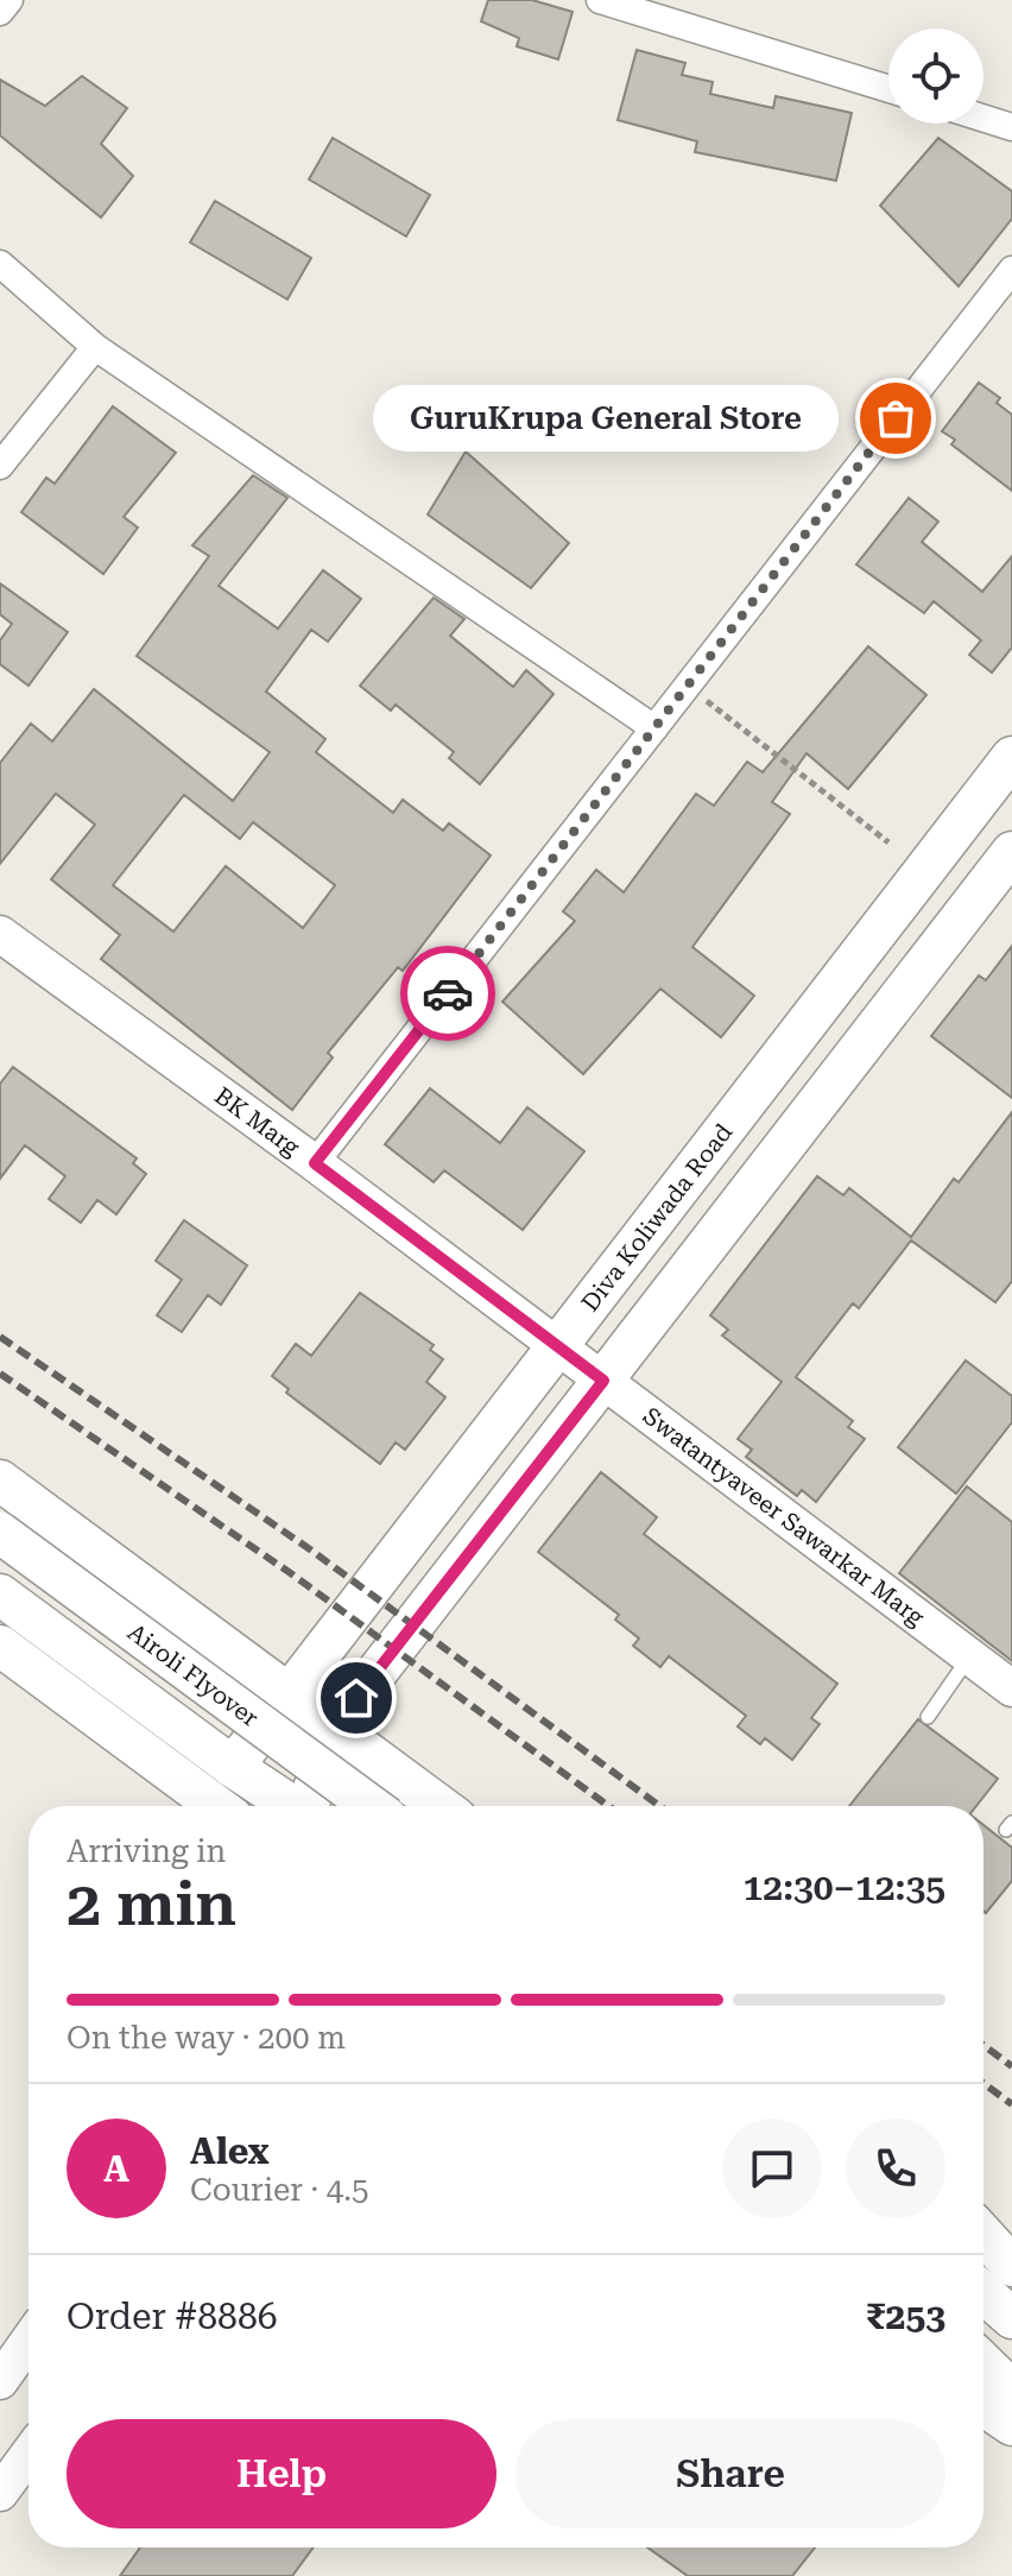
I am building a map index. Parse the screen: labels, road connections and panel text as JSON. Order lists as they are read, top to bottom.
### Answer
{
  "streets": {
    "main road": ["Diva Koliwada Road", "Airoli Flyover"],
    "street": ["BK Marg", "Swatantyaveer Sawarkar Marg"]
  },
  "crossings": [
    ["BK Marg", "Diva Koliwada Road"],
    ["BK Marg", "Swatantyaveer Sawarkar Marg"],
    ["Diva Koliwada Road", "Swatantyaveer Sawarkar Marg"]
  ],
  "places": ["GuruKrupa General Store"],
  "page": {
    "bubble": "GuruKrupa General Store",
    "heading": ["2 min", "Arriving in", "12:30–12:35"],
    "panel": [
      "Alex",
      "Courier · 4.5",
      "Order #8886",
      "₹253"
    ],
    "bar": "On the way · 200 m",
    "round": "A",
    "buttons": ["Help", "Share"]
  }
}
